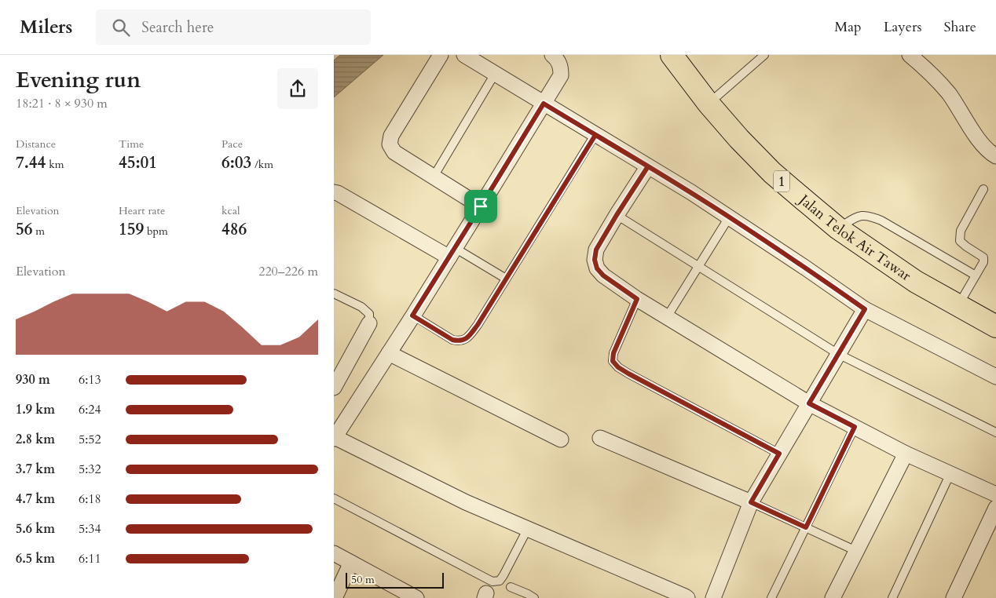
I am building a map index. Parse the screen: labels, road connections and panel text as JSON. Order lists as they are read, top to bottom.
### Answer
{
  "streets": {
    "main road": ["1", "Jalan Telok Air Tawar"]
  },
  "scale_bar": "50 m",
  "page": {
    "header": "Milers",
    "search": "Search here",
    "nav": ["Map", "Layers", "Share"],
    "heading": ["Evening run", "18:21 · 8 × 930 m"],
    "stats": [
      ["Distance", "7.44 km"],
      ["Time", "45:01"],
      ["Pace", "6:03 /km"],
      ["Elevation", "56 m"],
      ["Heart rate", "159 bpm"],
      ["kcal", "486"]
    ],
    "chart": ["Elevation", "220–226 m"],
    "list": [
      {
        "name": "930 m",
        "note": "6:13"
      },
      {
        "name": "1.9 km",
        "note": "6:24"
      },
      {
        "name": "2.8 km",
        "note": "5:52"
      },
      {
        "name": "3.7 km",
        "note": "5:32"
      },
      {
        "name": "4.7 km",
        "note": "6:18"
      },
      {
        "name": "5.6 km",
        "note": "5:34"
      },
      {
        "name": "6.5 km",
        "note": "6:11"
      }
    ],
    "scale": "50 m"
  }
}
